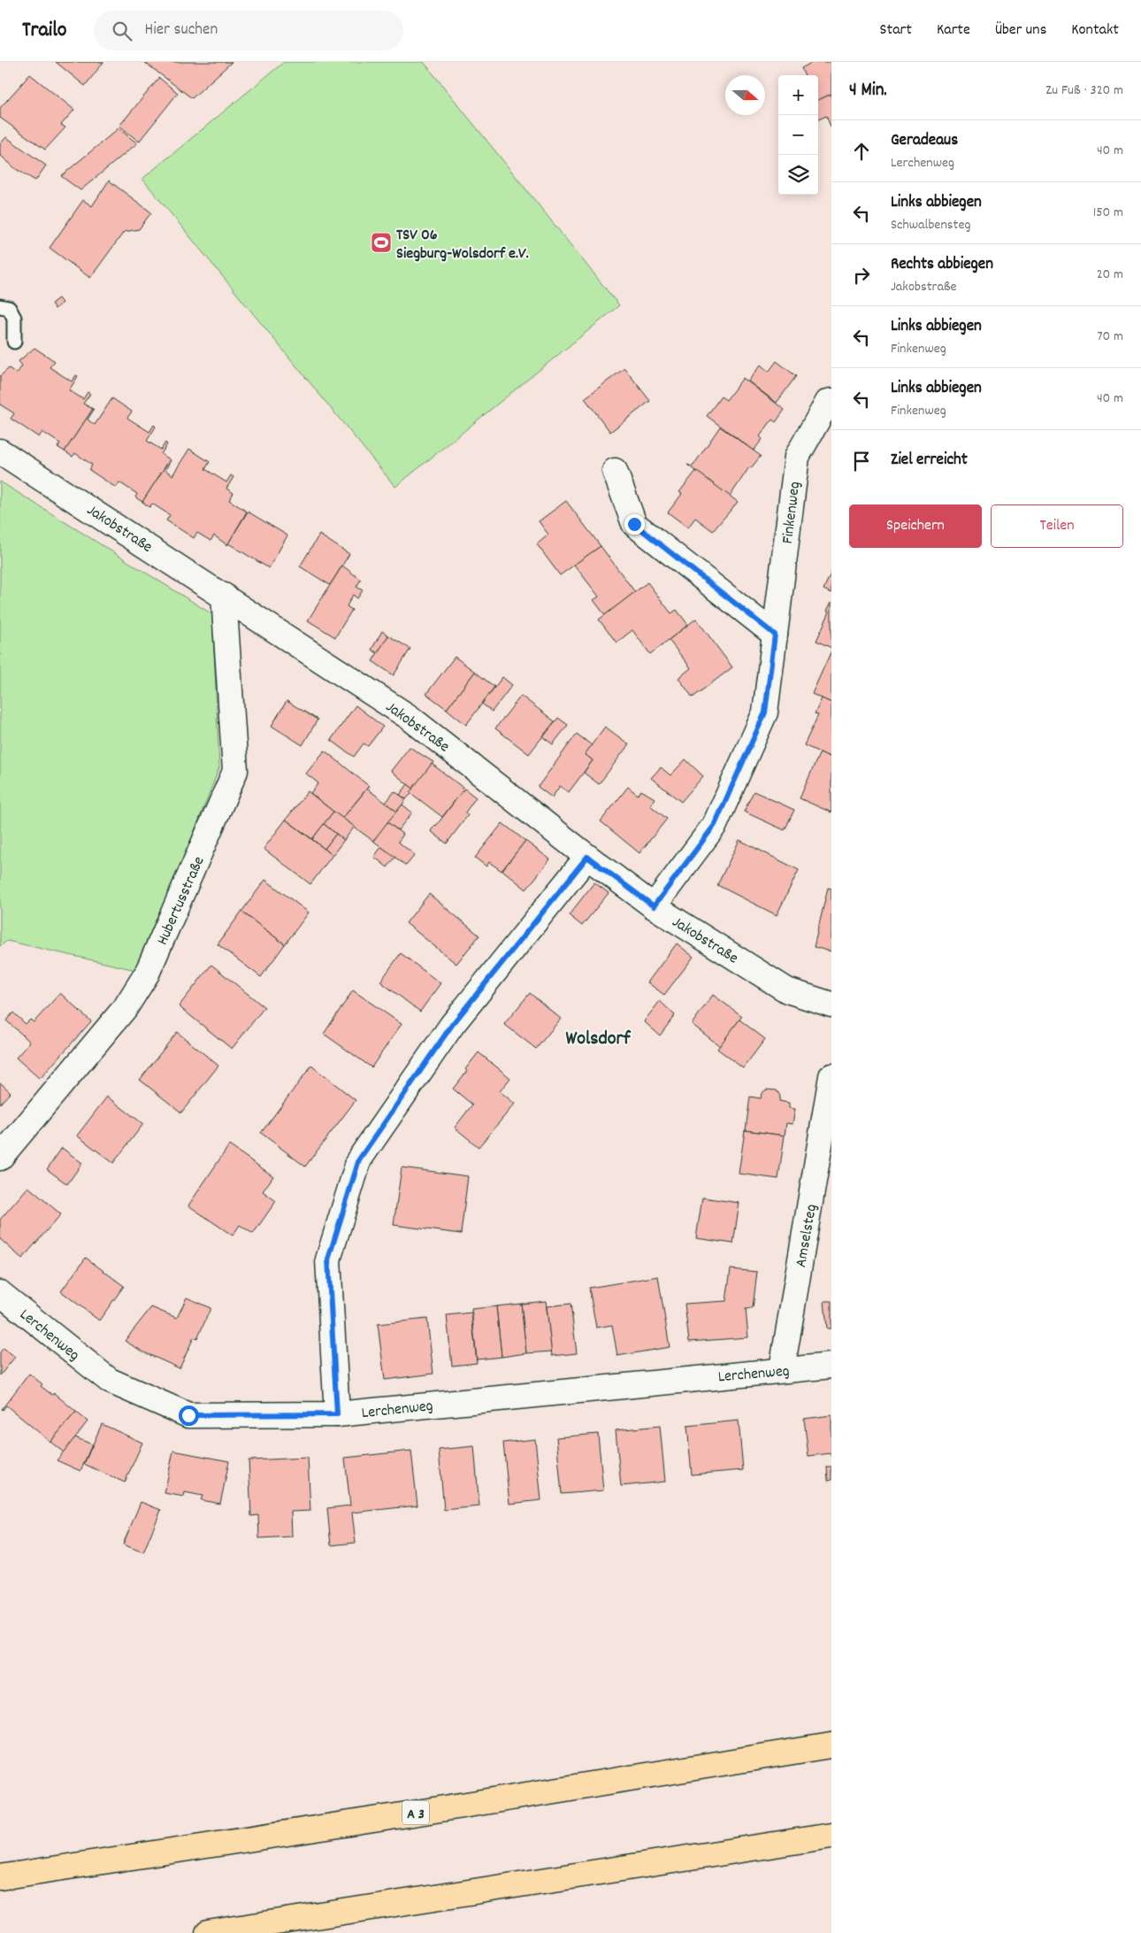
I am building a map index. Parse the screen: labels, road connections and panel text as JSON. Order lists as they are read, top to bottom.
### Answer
{
  "streets": {
    "highway": ["A 3"],
    "street": [
      "Finkenweg",
      "Jakobstraße",
      "Hubertusstraße",
      "Amselsteg",
      "Lerchenweg"
    ]
  },
  "crossings": [
    ["Finkenweg", "Jakobstraße"],
    ["Jakobstraße", "Hubertusstraße"],
    ["Amselsteg", "Lerchenweg"]
  ],
  "districts": ["Wolsdorf"],
  "places": {
    "sports": ["TSV 06 Siegburg-Wolsdorf e.V."]
  },
  "north": "right",
  "page": {
    "header": "Trailo",
    "search": "Hier suchen",
    "nav": [
      "Start",
      "Karte",
      "Über uns",
      "Kontakt"
    ],
    "heading": ["4 Min.", "Zu Fuß · 320 m"],
    "map_buttons": ["+", "−"],
    "list": [
      ["Geradeaus", "Lerchenweg", "40 m"],
      ["Links abbiegen", "Schwalbensteg", "150 m"],
      ["Rechts abbiegen", "Jakobstraße", "20 m"],
      ["Links abbiegen", "Finkenweg", "70 m"],
      ["Links abbiegen", "Finkenweg", "40 m"],
      "Ziel erreicht"
    ],
    "buttons": ["Speichern", "Teilen"]
  }
}
